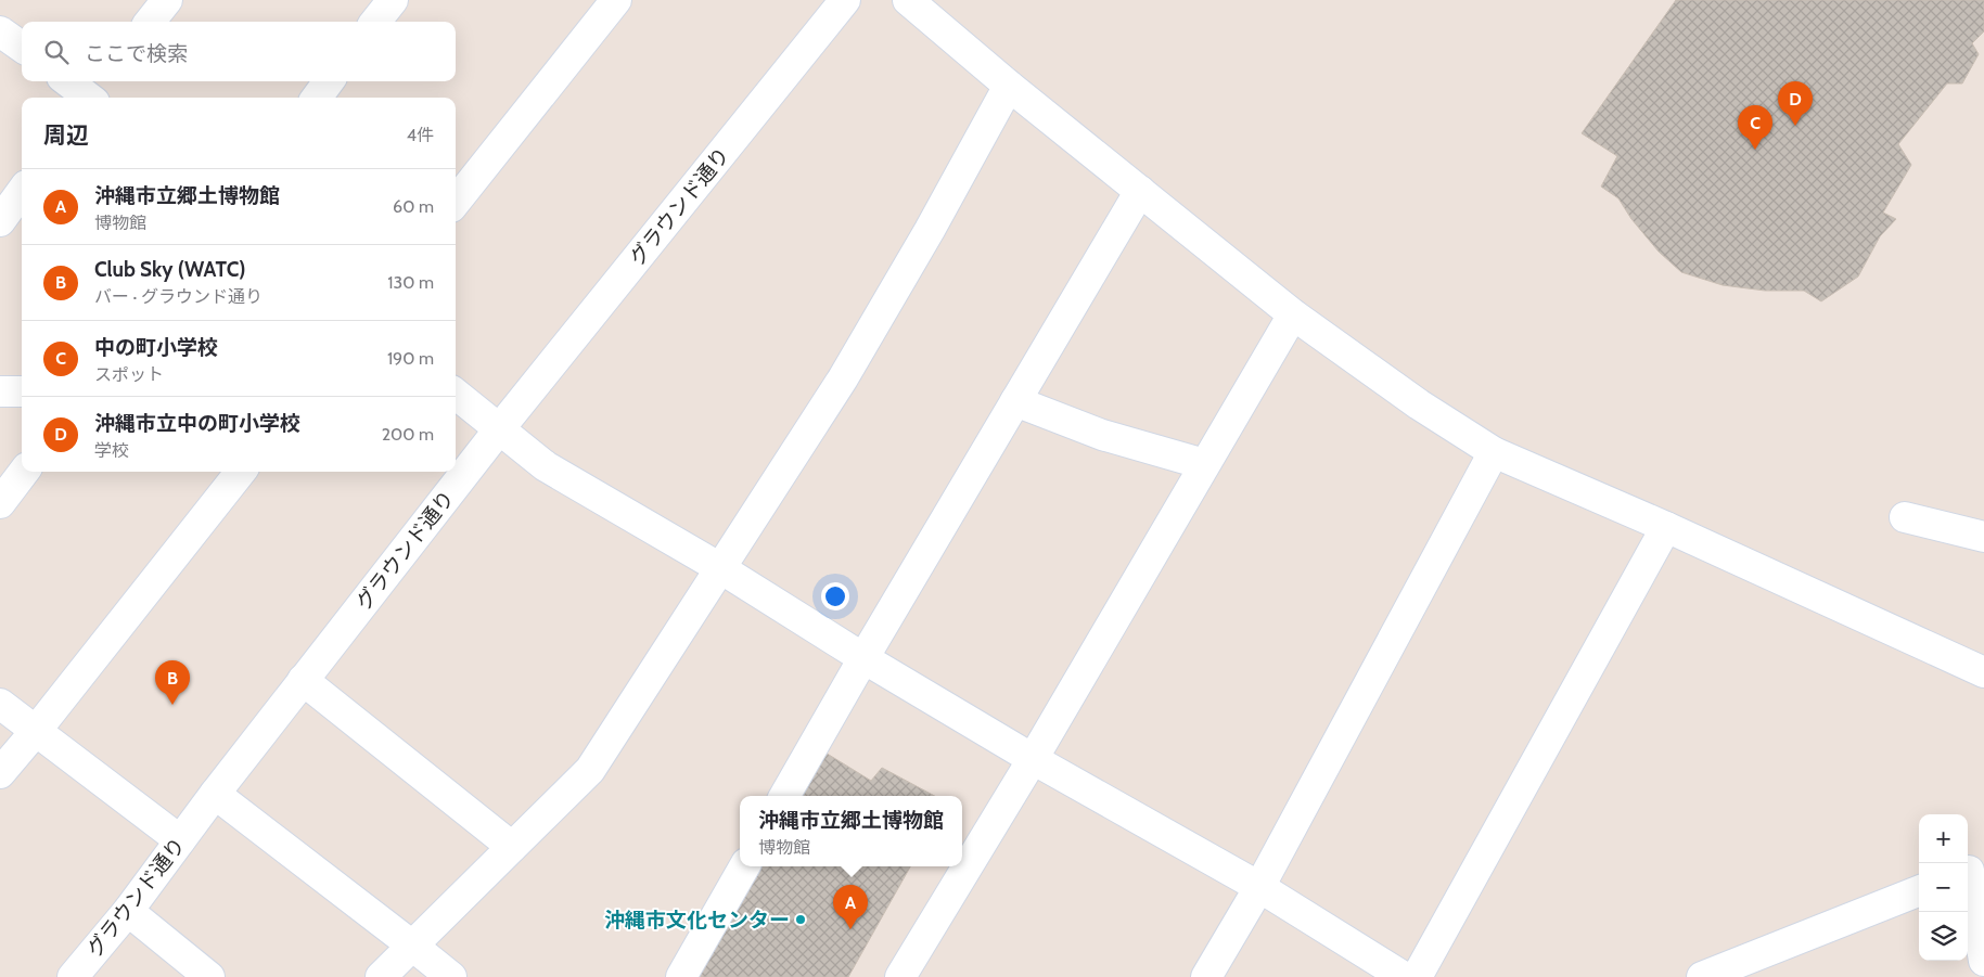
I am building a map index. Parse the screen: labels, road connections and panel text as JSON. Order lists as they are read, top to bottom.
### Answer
{
  "streets": {
    "street": ["グラウンド通り"]
  },
  "places": ["沖縄市文化センター"],
  "page": {
    "search": "ここで検索",
    "pins": [
      "D",
      "C",
      "B",
      "A"
    ],
    "heading": ["周辺", "4件"],
    "list": [
      {
        "mark": "A",
        "name": "沖縄市立郷土博物館",
        "note": "博物館",
        "value": "60 m"
      },
      {
        "mark": "B",
        "name": "Club Sky (WATC)",
        "note": "バー · グラウンド通り",
        "value": "130 m"
      },
      {
        "mark": "C",
        "name": "中の町小学校",
        "note": "スポット",
        "value": "190 m"
      },
      {
        "mark": "D",
        "name": "沖縄市立中の町小学校",
        "note": "学校",
        "value": "200 m"
      }
    ],
    "popup": ["沖縄市立郷土博物館", "博物館"],
    "map_buttons": ["+", "−"]
  }
}
